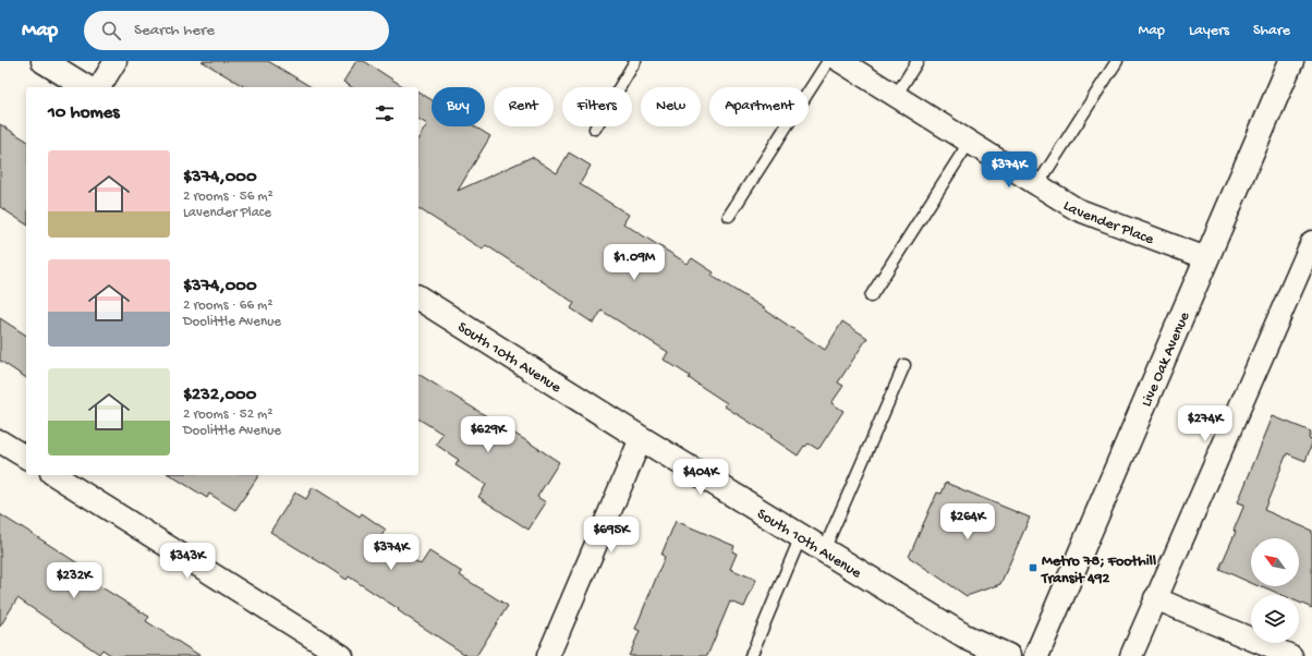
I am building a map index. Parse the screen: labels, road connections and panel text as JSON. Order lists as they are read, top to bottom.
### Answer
{
  "streets": {
    "street": ["Lavender Place", "South 10th Avenue", "Live Oak Avenue"]
  },
  "crossings": [
    ["Lavender Place", "Live Oak Avenue"]
  ],
  "places": {
    "transit": ["Metro 78; Foothill Transit 492"]
  },
  "north": "top left",
  "page": {
    "header": "Map",
    "search": "Search here",
    "nav": ["Map", "Layers", "Share"],
    "chip": [
      "Buy",
      "Rent",
      "Filters",
      "New",
      "Apartment"
    ],
    "heading": "10 homes",
    "list": [
      {
        "name": "$374,000",
        "note": "2 rooms · 56 m² · Lavender Place"
      },
      {
        "name": "$374,000",
        "note": "2 rooms · 66 m² · Doolittle Avenue"
      },
      {
        "name": "$232,000",
        "note": "2 rooms · 52 m² · Doolittle Avenue"
      }
    ],
    "price": [
      "$374K",
      "$1.09M",
      "$274K",
      "$629K",
      "$404K",
      "$264K",
      "$695K",
      "$374K",
      "$343K",
      "$232K"
    ]
  }
}
